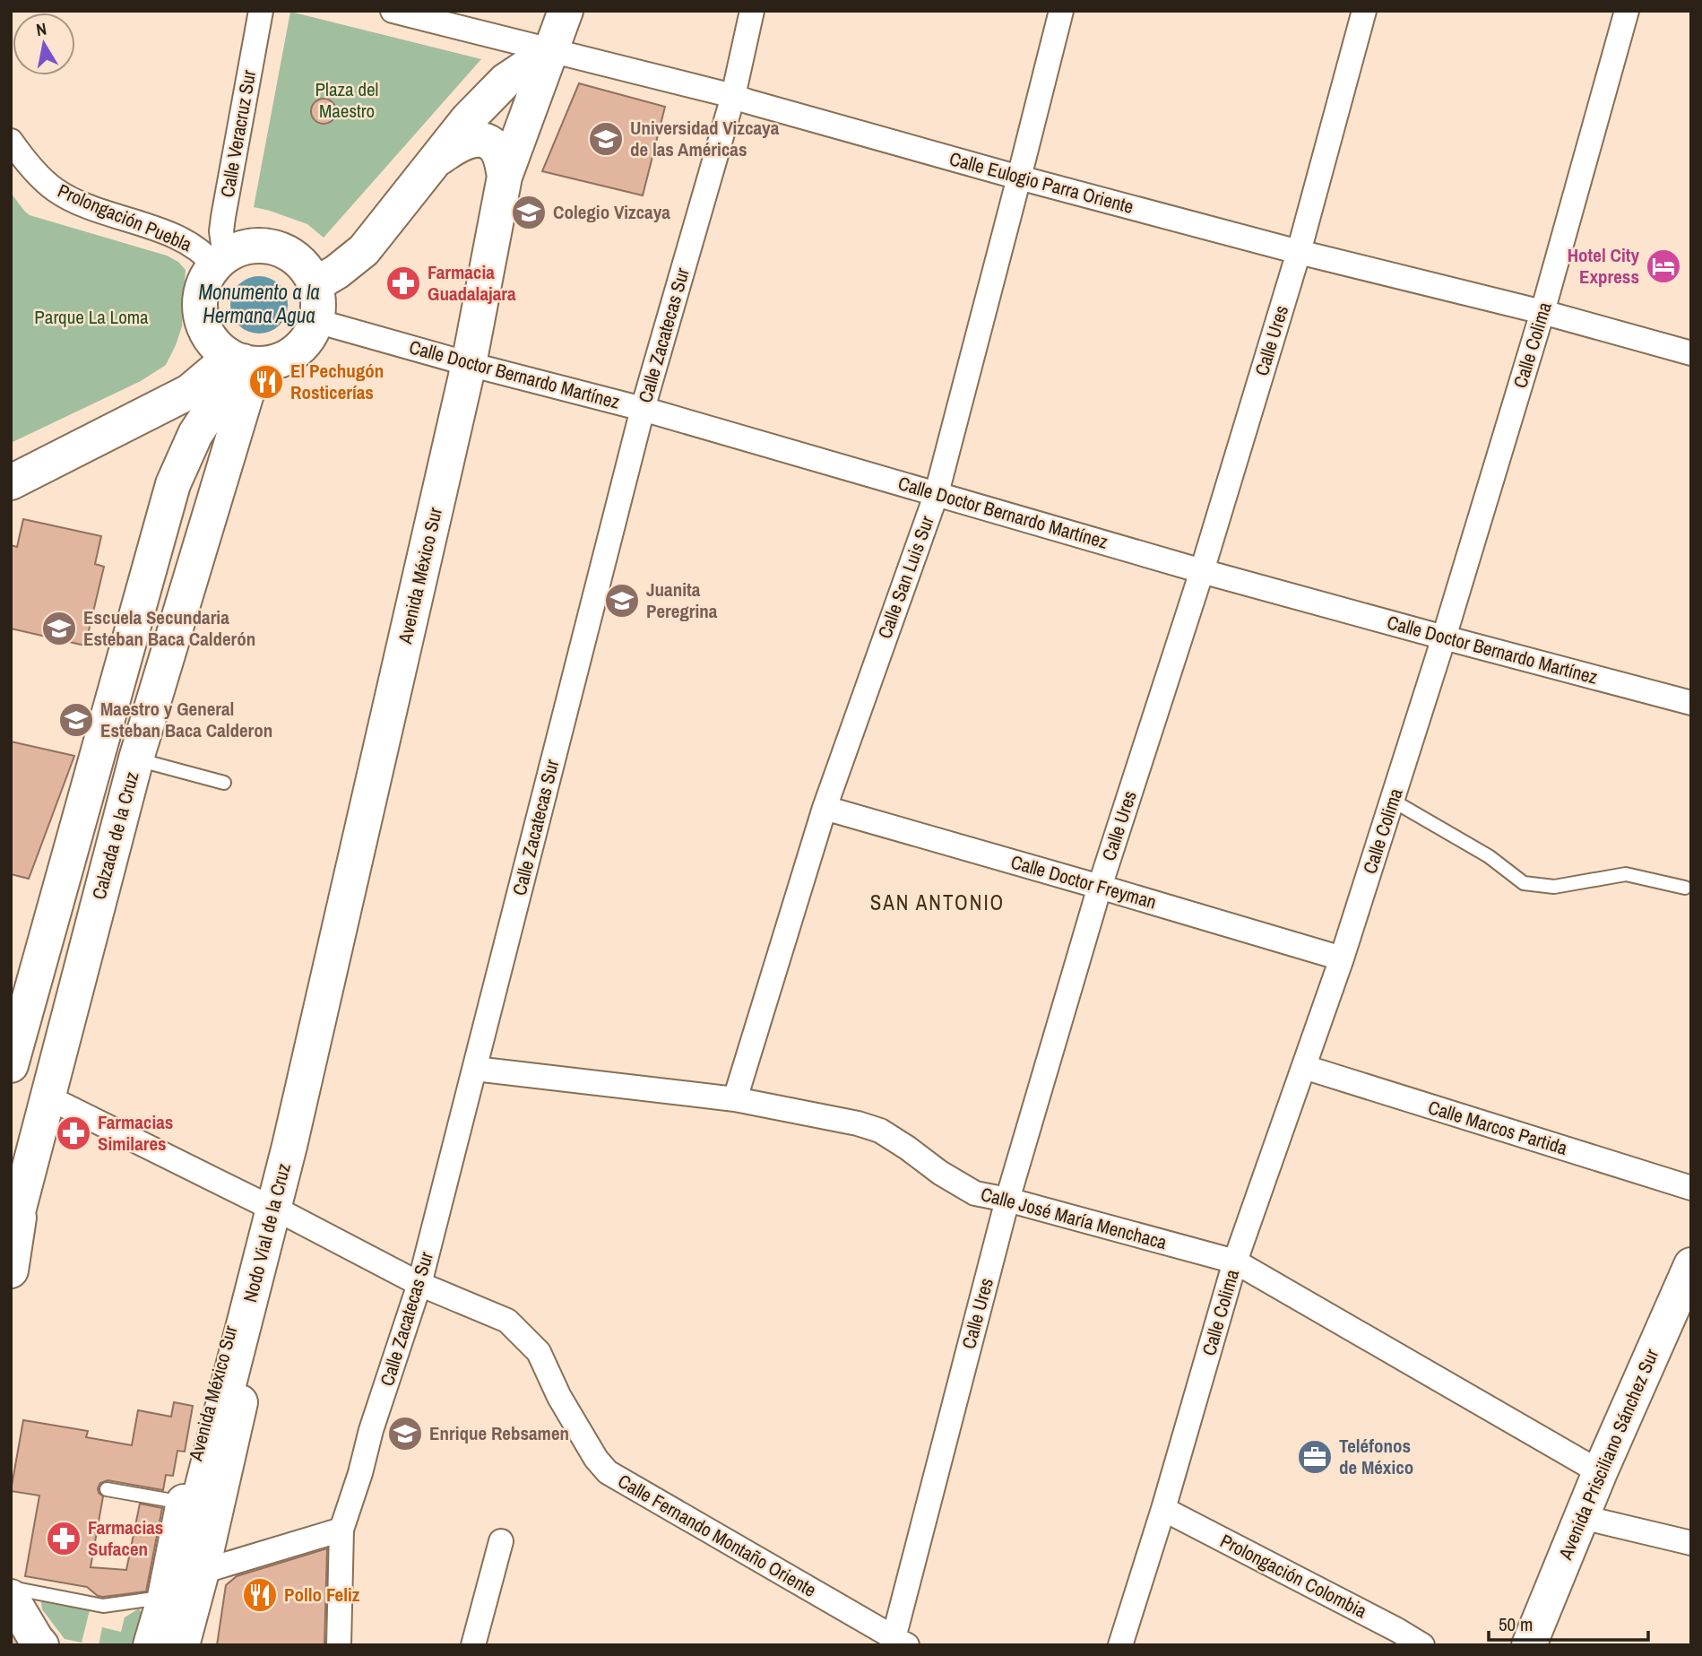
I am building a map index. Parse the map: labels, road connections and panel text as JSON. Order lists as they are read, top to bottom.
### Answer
{
  "streets": {
    "main road": [
      "Avenida México Sur",
      "Calzada de la Cruz",
      "Nodo Vial de la Cruz",
      "Avenida Prisciliano Sánchez Sur"
    ],
    "street": [
      "Calle Veracruz Sur",
      "Calle Eulogio Parra Oriente",
      "Prolongación Puebla",
      "Calle Zacatecas Sur",
      "Calle Ures",
      "Calle Colima",
      "Calle Doctor Bernardo Martínez",
      "Calle San Luis Sur",
      "Calle Doctor Freyman",
      "Calle Marcos Partida",
      "Calle José María Menchaca",
      "Calle Fernando Montaño Oriente",
      "Prolongación Colombia"
    ]
  },
  "crossings": [
    ["Calle Veracruz Sur", "Prolongación Puebla"],
    ["Calle Veracruz Sur", "Calle Doctor Bernardo Martínez"],
    ["Calle Veracruz Sur", "Calzada de la Cruz"],
    ["Calle Eulogio Parra Oriente", "Calle Zacatecas Sur"],
    ["Calle Eulogio Parra Oriente", "Calle Ures"],
    ["Calle Eulogio Parra Oriente", "Calle Colima"],
    ["Calle Eulogio Parra Oriente", "Avenida México Sur"],
    ["Calle Eulogio Parra Oriente", "Calle San Luis Sur"],
    ["Prolongación Puebla", "Calle Doctor Bernardo Martínez"],
    ["Prolongación Puebla", "Calzada de la Cruz"],
    ["Calle Zacatecas Sur", "Calle Doctor Bernardo Martínez"],
    ["Calle Zacatecas Sur", "Calle José María Menchaca"],
    ["Calle Zacatecas Sur", "Calle Fernando Montaño Oriente"],
    ["Calle Ures", "Calle Doctor Bernardo Martínez"],
    ["Calle Ures", "Calle Doctor Freyman"],
    ["Calle Ures", "Calle José María Menchaca"],
    ["Calle Ures", "Calle Fernando Montaño Oriente"],
    ["Calle Colima", "Calle Doctor Bernardo Martínez"],
    ["Calle Colima", "Calle Doctor Freyman"],
    ["Calle Colima", "Calle Marcos Partida"],
    ["Calle Colima", "Calle José María Menchaca"],
    ["Calle Colima", "Prolongación Colombia"],
    ["Calle Doctor Bernardo Martínez", "Avenida México Sur"],
    ["Calle Doctor Bernardo Martínez", "Calle San Luis Sur"],
    ["Calle Doctor Bernardo Martínez", "Calzada de la Cruz"],
    ["Avenida México Sur", "Nodo Vial de la Cruz"],
    ["Avenida México Sur", "Calle Fernando Montaño Oriente"],
    ["Calle San Luis Sur", "Calle Doctor Freyman"],
    ["Calle San Luis Sur", "Calle José María Menchaca"],
    ["Calzada de la Cruz", "Calle Fernando Montaño Oriente"],
    ["Calle José María Menchaca", "Avenida Prisciliano Sánchez Sur"]
  ],
  "districts": ["SAN ANTONIO"],
  "water": ["Monumento a la Hermana Agua"],
  "parks": ["Plaza del Maestro", "Parque La Loma"],
  "places": {
    "school or university": [
      "Universidad Vizcaya de las Américas",
      "Colegio Vizcaya",
      "Juanita Peregrina",
      "Escuela Secundaria Esteban Baca Calderón",
      "Maestro y General Esteban Baca Calderon",
      "Enrique Rebsamen"
    ],
    "hotel": ["Hotel City Express"],
    "pharmacy": ["Farmacia Guadalajara", "Farmacias Similares", "Farmacias Sufacen"],
    "restaurant": ["El Pechugón Rosticerías", "Pollo Feliz"],
    "office": ["Teléfonos de México"]
  },
  "scale_bar": "50 m",
  "north": "top"
}
